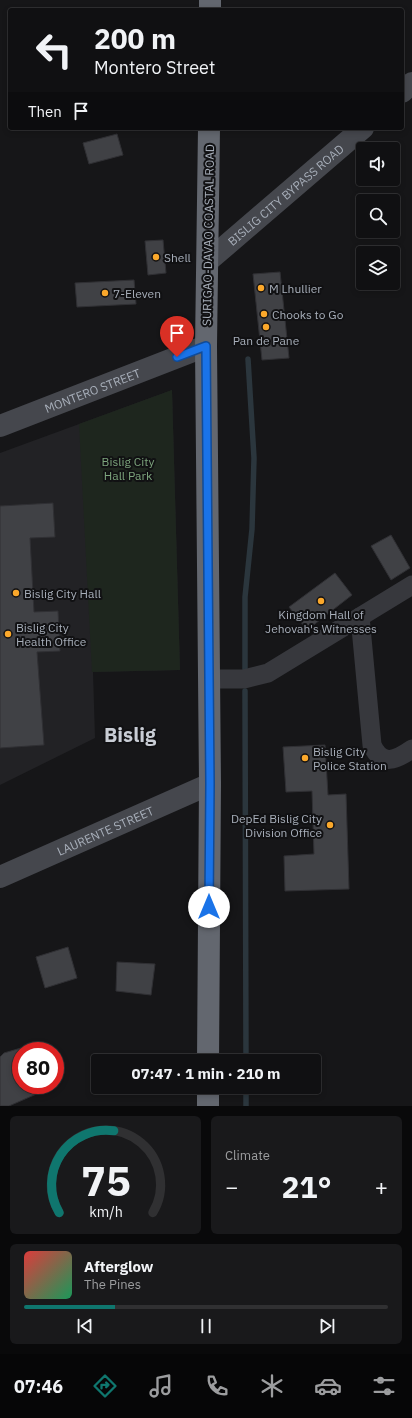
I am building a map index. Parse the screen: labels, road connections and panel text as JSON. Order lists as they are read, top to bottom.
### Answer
{
  "streets": {
    "highway": ["SURIGAO-DAVAO COASTAL ROAD"],
    "street": ["BISLIG CITY BYPASS ROAD", "MONTERO STREET", "LAURENTE STREET"]
  },
  "crossings": [
    ["BISLIG CITY BYPASS ROAD", "SURIGAO-DAVAO COASTAL ROAD"],
    ["SURIGAO-DAVAO COASTAL ROAD", "MONTERO STREET"],
    ["SURIGAO-DAVAO COASTAL ROAD", "LAURENTE STREET"]
  ],
  "districts": ["Bislig"],
  "parks": ["Bislig City Hall Park"],
  "places": [
    "Shell",
    "M Lhullier",
    "7-Eleven",
    "Chooks to Go",
    "Pan de Pane",
    "Bislig City Hall",
    "Kingdom Hall of Jehovah's Witnesses",
    "Bislig City Health Office",
    "Bislig City Police Station",
    "DepEd Bislig City Division Office"
  ],
  "page": {
    "turn": ["200 m", "Montero Street"],
    "then": "Then",
    "limit": "80",
    "trip": "07:47 · 1 min · 210 m",
    "tile": "Climate",
    "heat": ["−", "21°", "+"],
    "song": ["Afterglow", "The Pines"],
    "tabs": "07:46",
    "gauge": ["75", "km/h"]
  }
}
